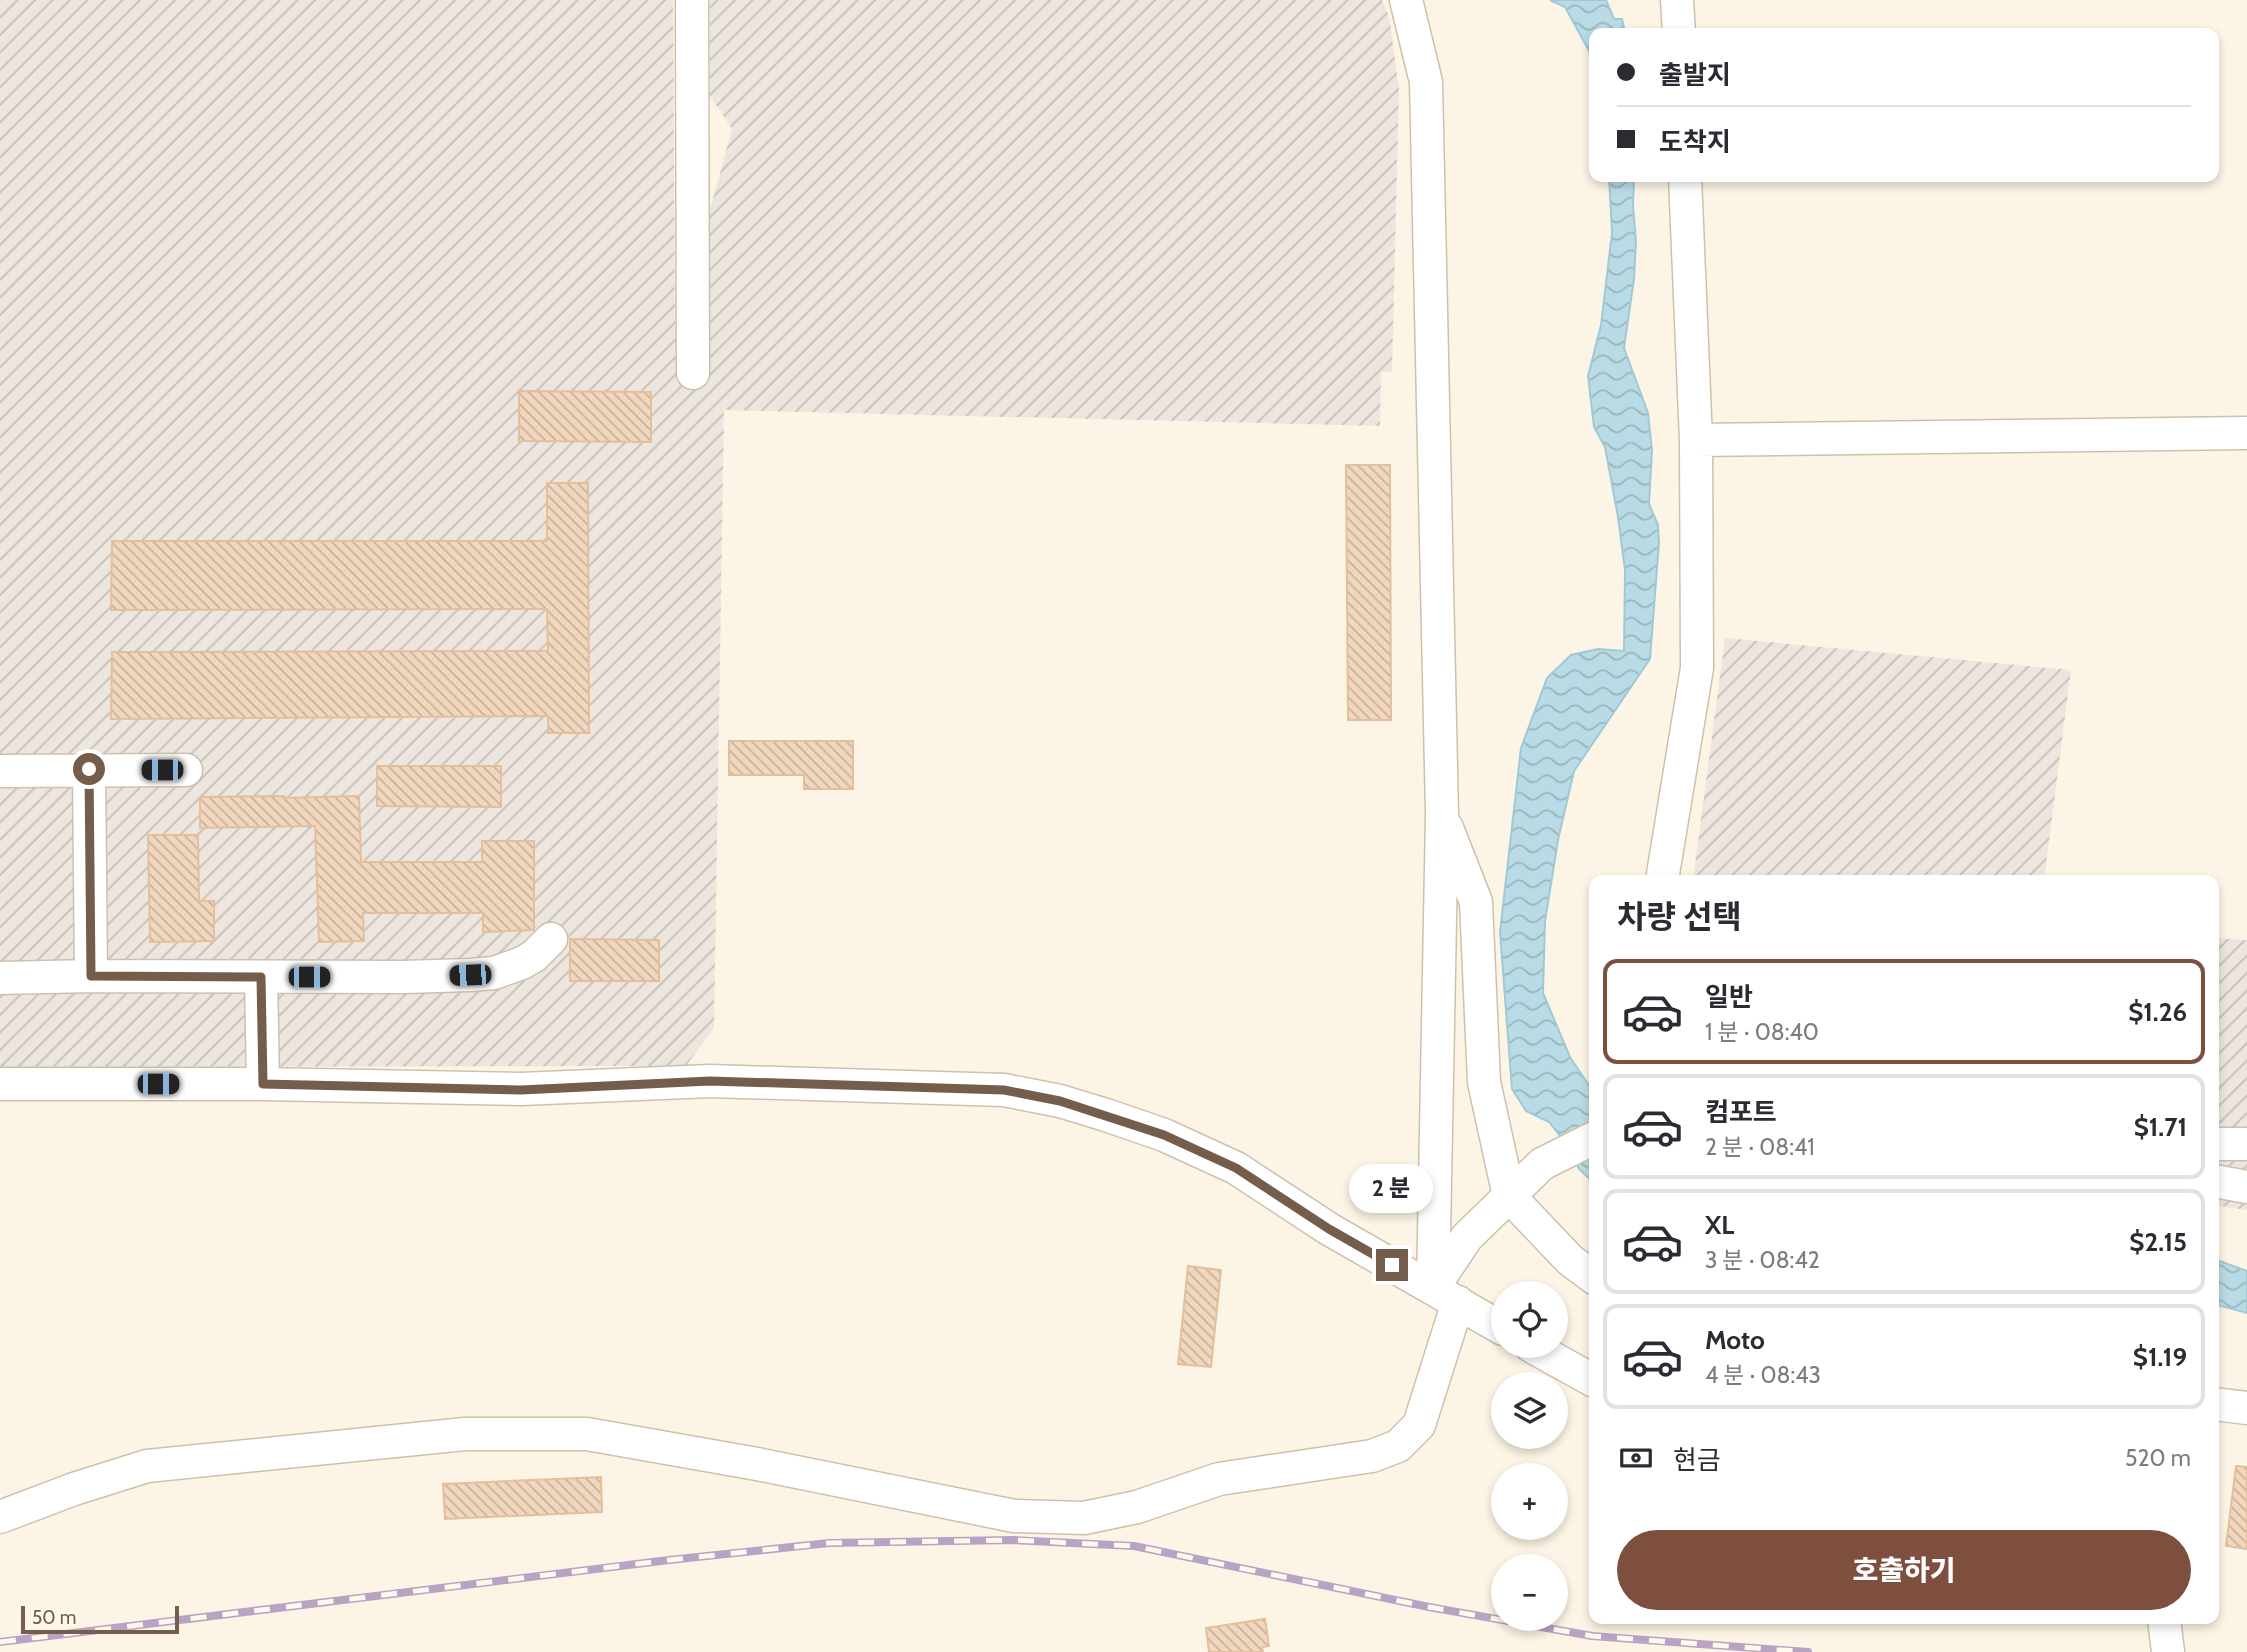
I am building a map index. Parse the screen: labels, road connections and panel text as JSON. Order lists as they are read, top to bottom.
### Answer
{
  "scale_bar": "50 m",
  "page": {
    "banner": ["출발지", "도착지"],
    "heading": "차량 선택",
    "list": [
      {
        "name": "일반",
        "note": "1 분 · 08:40",
        "value": "$1.26"
      },
      {
        "name": "컴포트",
        "note": "2 분 · 08:41",
        "value": "$1.71"
      },
      {
        "name": "XL",
        "note": "3 분 · 08:42",
        "value": "$2.15"
      },
      {
        "name": "Moto",
        "note": "4 분 · 08:43",
        "value": "$1.19"
      }
    ],
    "bubble": "2 분",
    "map_buttons": ["+", "−"],
    "pay": ["현금", "520 m"],
    "buttons": "호출하기",
    "scale": "50 m"
  }
}
